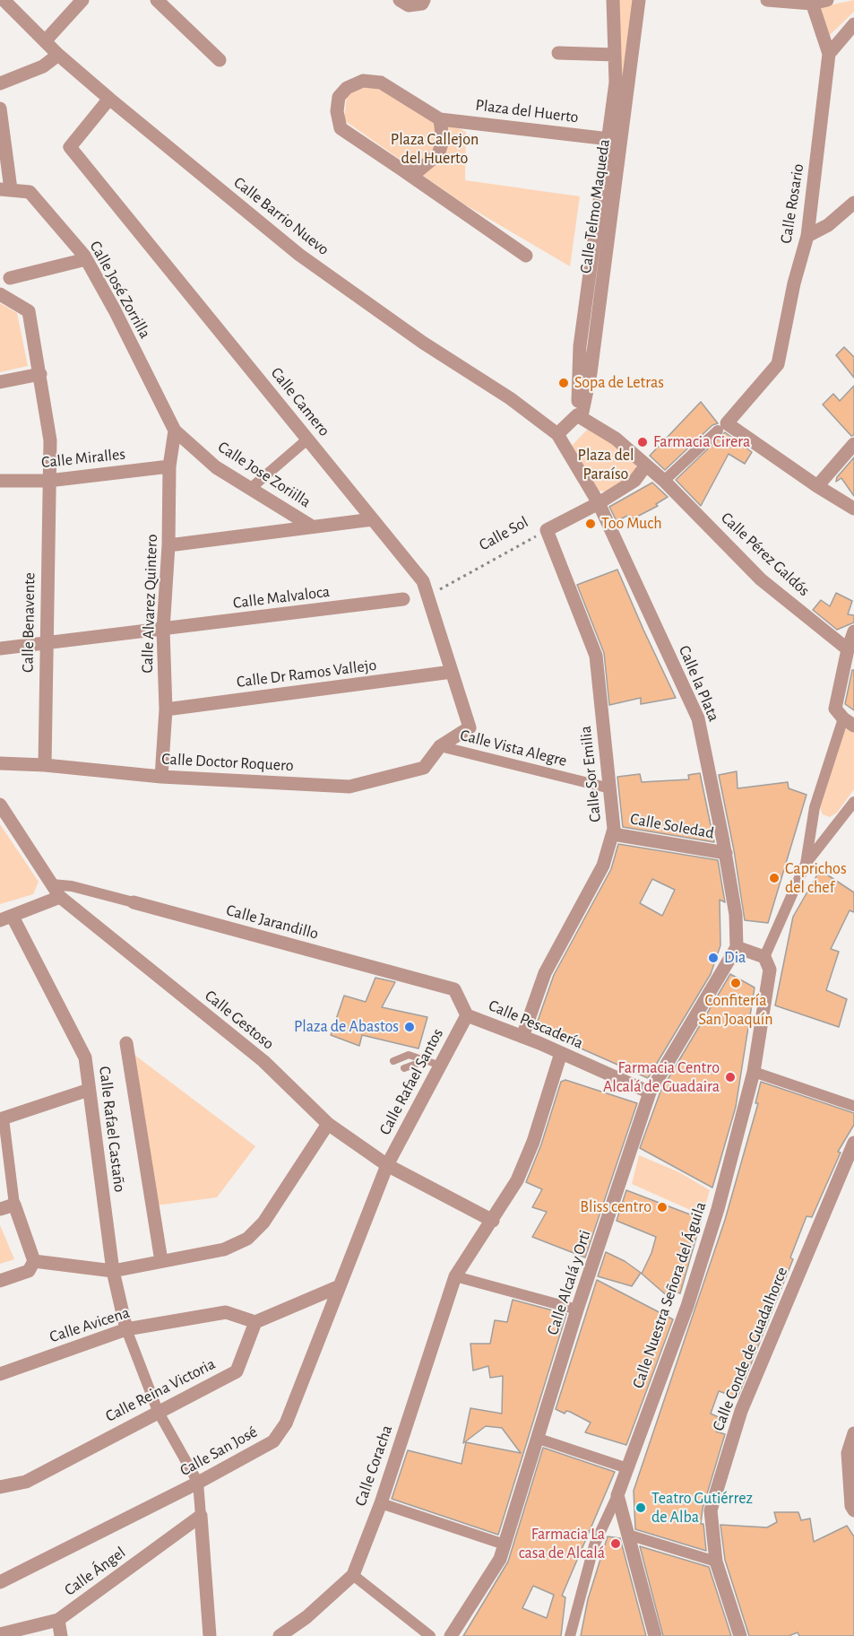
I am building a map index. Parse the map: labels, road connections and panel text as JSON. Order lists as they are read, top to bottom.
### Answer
{
  "streets": {
    "street": [
      "Plaza del Huerto",
      "Calle Rosario",
      "Calle Telmo Maqueda",
      "Calle Barrio Nuevo",
      "Calle José Zorrilla",
      "Calle Camero",
      "Calle Miralles",
      "Calle Jose Zoriilla",
      "Calle Sol",
      "Calle Pérez Galdós",
      "Calle Malvaloca",
      "Calle Alvarez Quintero",
      "Calle Benavente",
      "Calle Dr Ramos Vallejo",
      "Calle la Plata",
      "Calle Vista Alegre",
      "Calle Doctor Roquero",
      "Calle Sor Emilia",
      "Calle Soledad",
      "Calle Jarandillo",
      "Calle Gestoso",
      "Calle Pescadería",
      "Calle Rafael Santos",
      "Calle Rafael Castaño",
      "Calle Alcalá y Orti",
      "Calle Nuestra Señora del Águila",
      "Calle Avicena",
      "Calle Conde de Guadalhorce",
      "Calle Reina Victoria",
      "Calle San José",
      "Calle Coracha",
      "Calle Ángel"
    ]
  },
  "crossings": [
    ["Plaza del Huerto", "Calle Telmo Maqueda"],
    ["Calle Rosario", "Calle Pérez Galdós"],
    ["Calle Barrio Nuevo", "Calle Camero"],
    ["Calle José Zorrilla", "Calle Jose Zoriilla"],
    ["Calle José Zorrilla", "Calle Alvarez Quintero"],
    ["Calle Camero", "Calle Sol"],
    ["Calle Camero", "Calle Dr Ramos Vallejo"],
    ["Calle Camero", "Calle Vista Alegre"],
    ["Calle Camero", "Calle Doctor Roquero"],
    ["Calle Miralles", "Calle Alvarez Quintero"],
    ["Calle Miralles", "Calle Benavente"],
    ["Calle Jose Zoriilla", "Calle Alvarez Quintero"],
    ["Calle Sol", "Calle la Plata"],
    ["Calle Sol", "Calle Sor Emilia"],
    ["Calle Malvaloca", "Calle Alvarez Quintero"],
    ["Calle Malvaloca", "Calle Benavente"],
    ["Calle Alvarez Quintero", "Calle Dr Ramos Vallejo"],
    ["Calle Alvarez Quintero", "Calle Doctor Roquero"],
    ["Calle Benavente", "Calle Doctor Roquero"],
    ["Calle la Plata", "Calle Soledad"],
    ["Calle la Plata", "Calle Alcalá y Orti"],
    ["Calle Vista Alegre", "Calle Doctor Roquero"],
    ["Calle Vista Alegre", "Calle Sor Emilia"],
    ["Calle Sor Emilia", "Calle Soledad"],
    ["Calle Sor Emilia", "Calle Pescadería"],
    ["Calle Jarandillo", "Calle Gestoso"],
    ["Calle Jarandillo", "Calle Pescadería"],
    ["Calle Jarandillo", "Calle Rafael Santos"],
    ["Calle Gestoso", "Calle Rafael Santos"],
    ["Calle Gestoso", "Calle San José"],
    ["Calle Gestoso", "Calle Coracha"],
    ["Calle Pescadería", "Calle Rafael Santos"],
    ["Calle Pescadería", "Calle Alcalá y Orti"],
    ["Calle Pescadería", "Calle Coracha"],
    ["Calle Rafael Santos", "Calle San José"],
    ["Calle Rafael Castaño", "Calle Avicena"],
    ["Calle Avicena", "Calle Reina Victoria"]
  ],
  "parks": ["Plaza Callejon del Huerto", "Plaza del Paraíso"],
  "places": [
    "Sopa de Letras",
    "Farmacia Cirera",
    "Too Much",
    "Caprichos del chef",
    "Dia",
    "Confitería San Joaquín",
    "Plaza de Abastos",
    "Farmacia Centro Alcalá de Guadaira",
    "Bliss centro",
    "Teatro Gutiérrez de Alba",
    "Farmacia La casa de Alcalá"
  ]
}
